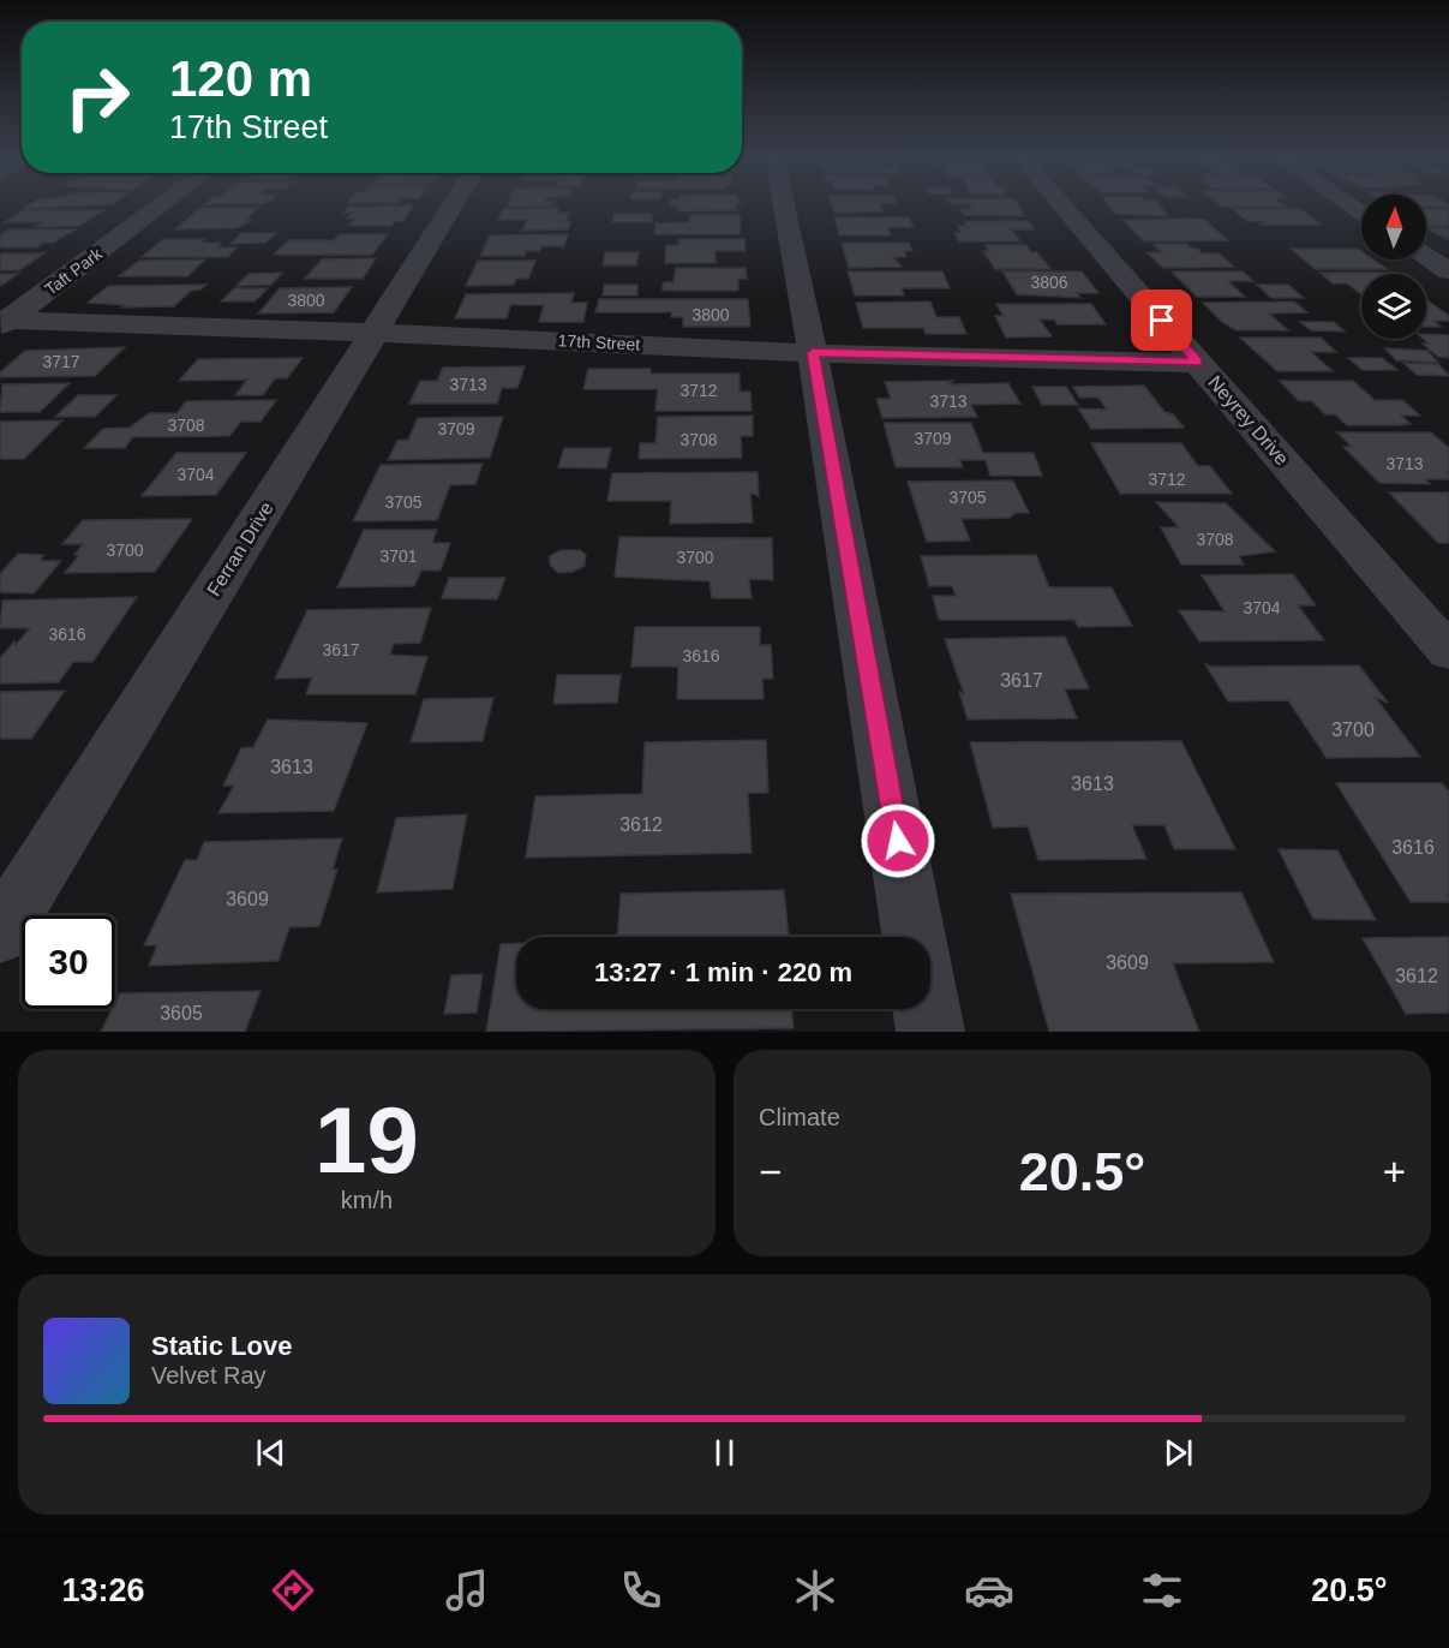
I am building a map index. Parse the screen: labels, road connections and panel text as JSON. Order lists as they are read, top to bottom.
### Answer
{
  "streets": {
    "street": [
      "Taft Park",
      "17th Street",
      "Neyrey Drive",
      "Ferran Drive"
    ]
  },
  "crossings": [
    ["Taft Park", "17th Street"],
    ["17th Street", "Neyrey Drive"],
    ["17th Street", "Ferran Drive"]
  ],
  "house_numbers": [
    "3806",
    "3800",
    "3800",
    "3717",
    "3713",
    "3712",
    "3713",
    "3708",
    "3709",
    "3709",
    "3708",
    "3713",
    "3704",
    "3712",
    "3705",
    "3705",
    "3708",
    "3700",
    "3701",
    "3700",
    "3704",
    "3616",
    "3617",
    "3616",
    "3617",
    "3700",
    "3613",
    "3613",
    "3612",
    "3616",
    "3609",
    "3609",
    "3612",
    "3605"
  ],
  "north": "top",
  "page": {
    "turn": ["120 m", "17th Street"],
    "limit": "30",
    "trip": "13:27 · 1 min · 220 m",
    "tile": [
      ["19", "km/h"],
      "Climate"
    ],
    "heat": ["−", "20.5°", "+"],
    "song": ["Static Love", "Velvet Ray"],
    "tabs": ["13:26", "20.5°"]
  }
}
